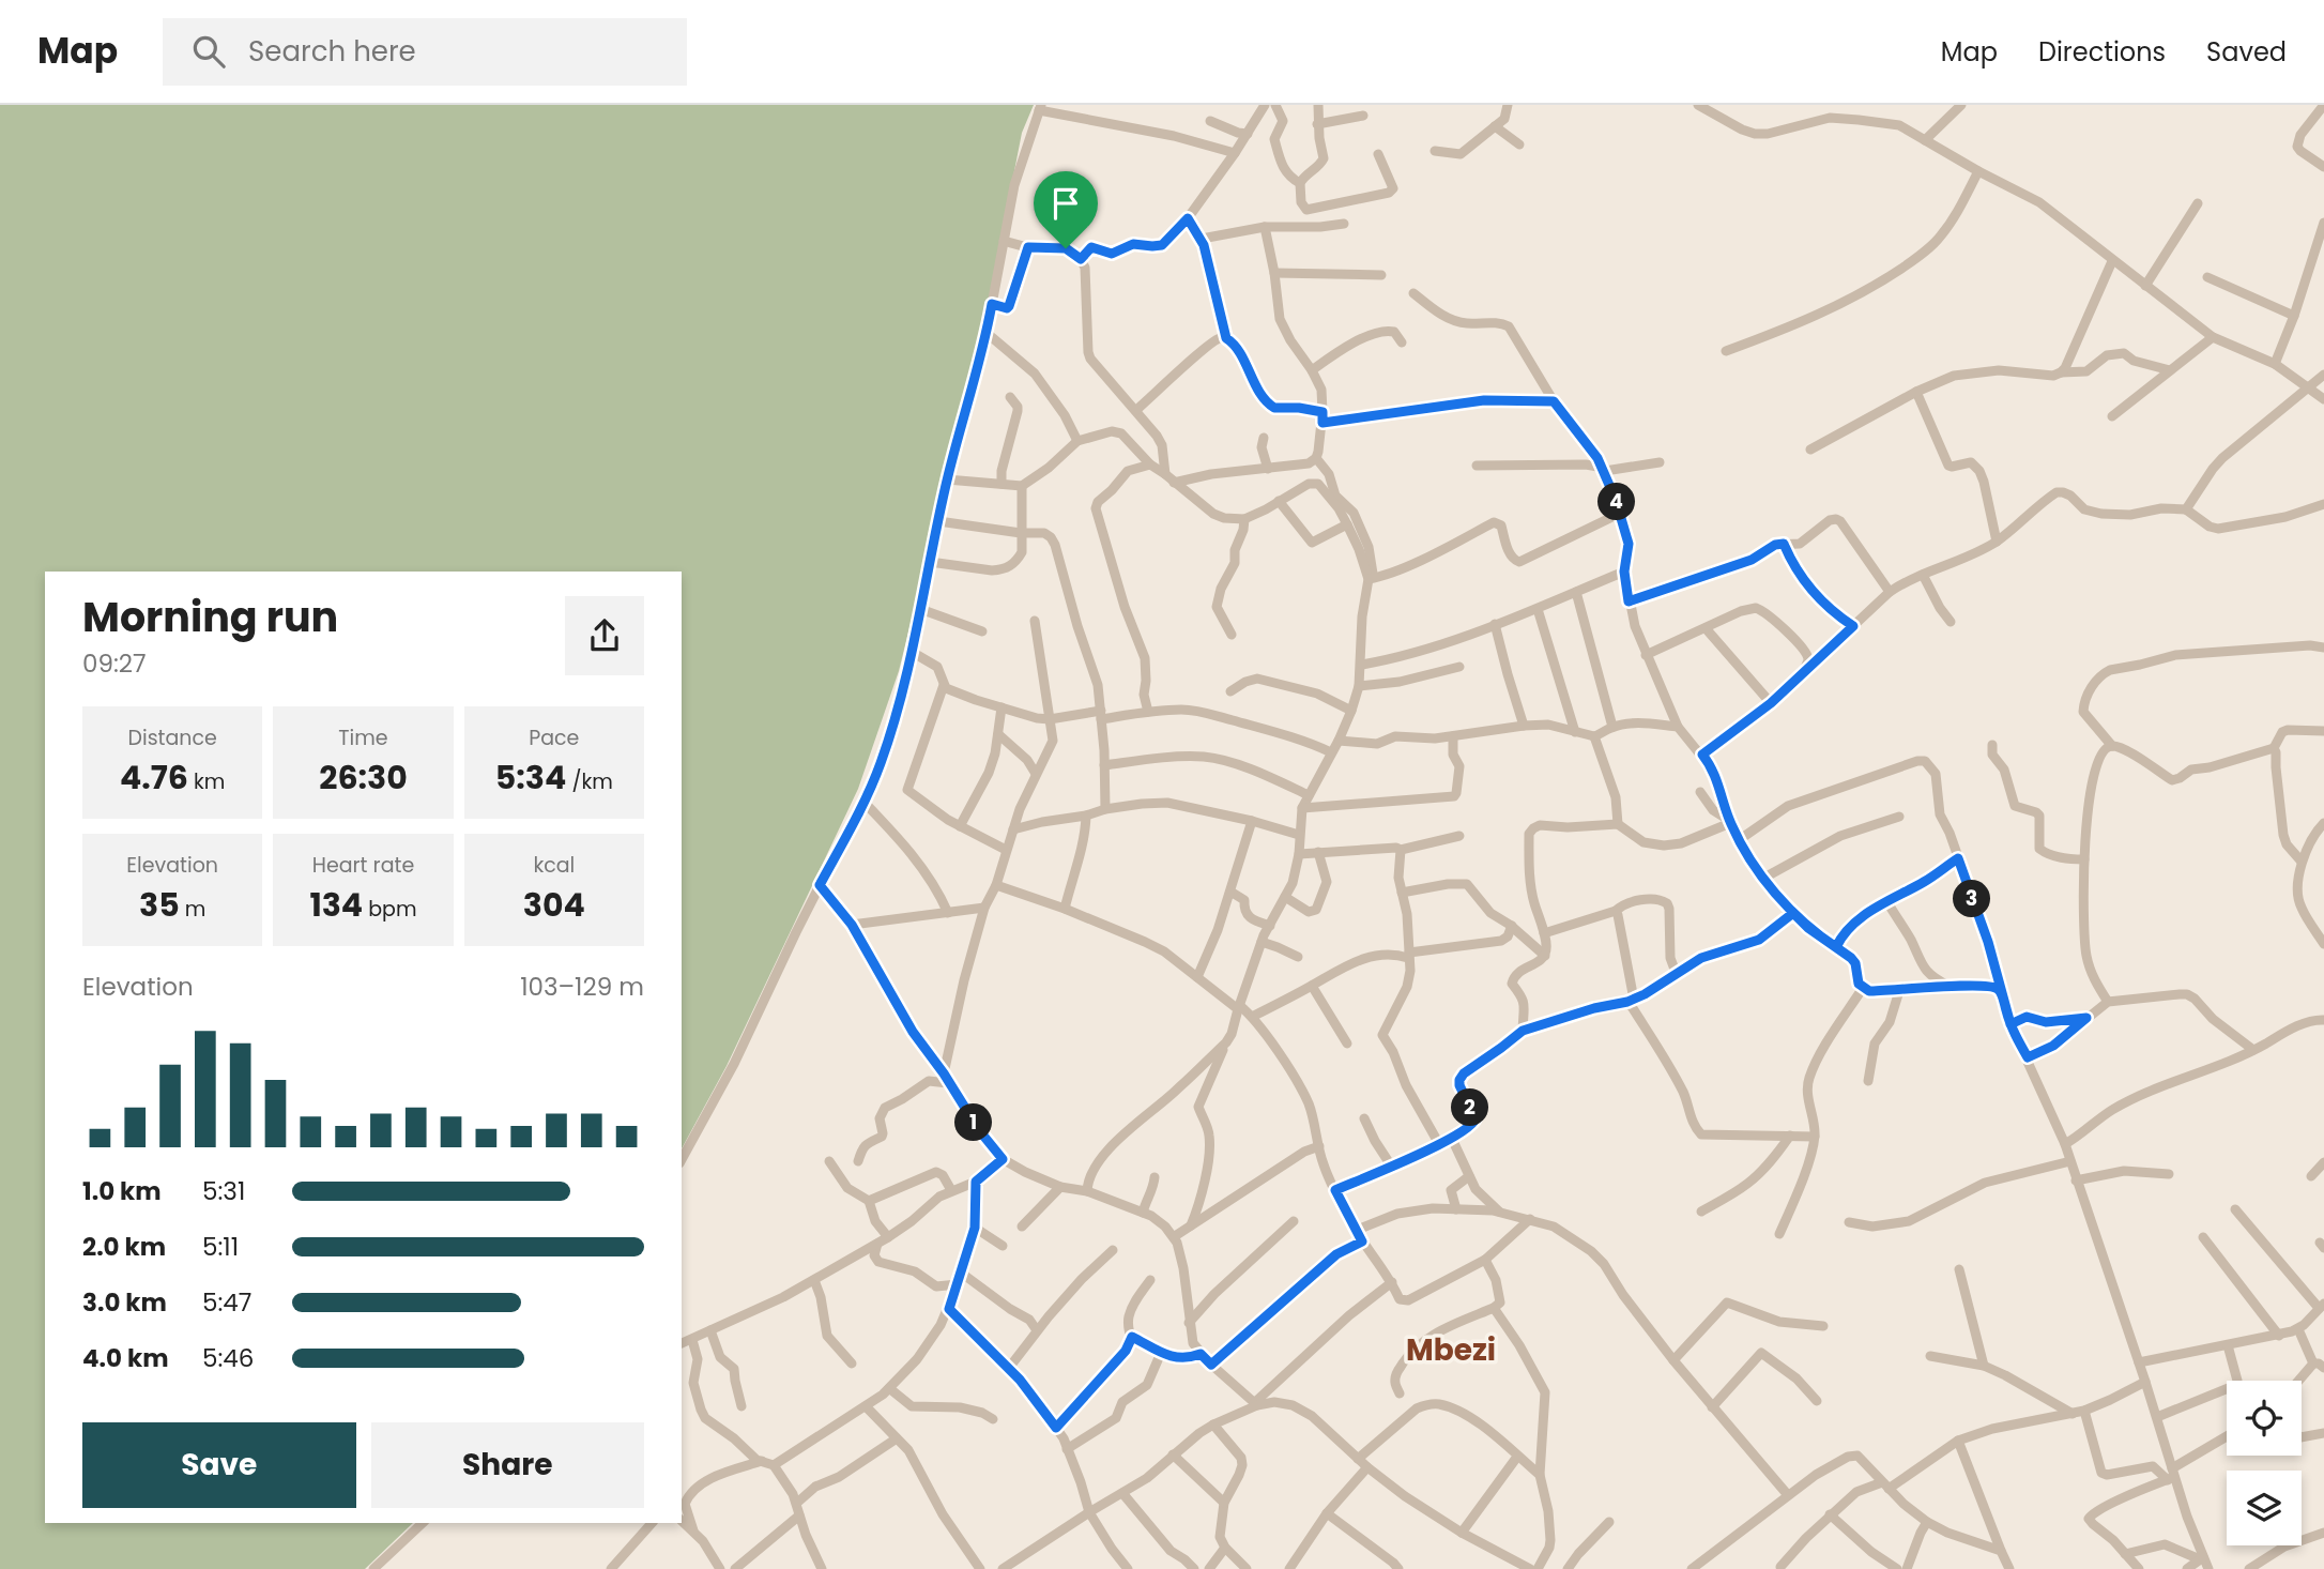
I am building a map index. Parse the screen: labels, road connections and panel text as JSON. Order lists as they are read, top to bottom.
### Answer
{
  "districts": ["Mbezi"],
  "page": {
    "header": "Map",
    "search": "Search here",
    "nav": ["Map", "Directions", "Saved"],
    "pins": [
      "4",
      "3",
      "2",
      "1"
    ],
    "heading": ["Morning run", "09:27"],
    "stats": [
      ["Distance", "4.76 km"],
      ["Time", "26:30"],
      ["Pace", "5:34 /km"],
      ["Elevation", "35 m"],
      ["Heart rate", "134 bpm"],
      ["kcal", "304"]
    ],
    "chart": ["Elevation", "103–129 m"],
    "list": [
      {
        "name": "1.0 km",
        "note": "5:31"
      },
      {
        "name": "2.0 km",
        "note": "5:11"
      },
      {
        "name": "3.0 km",
        "note": "5:47"
      },
      {
        "name": "4.0 km",
        "note": "5:46"
      }
    ],
    "buttons": ["Save", "Share"]
  }
}
